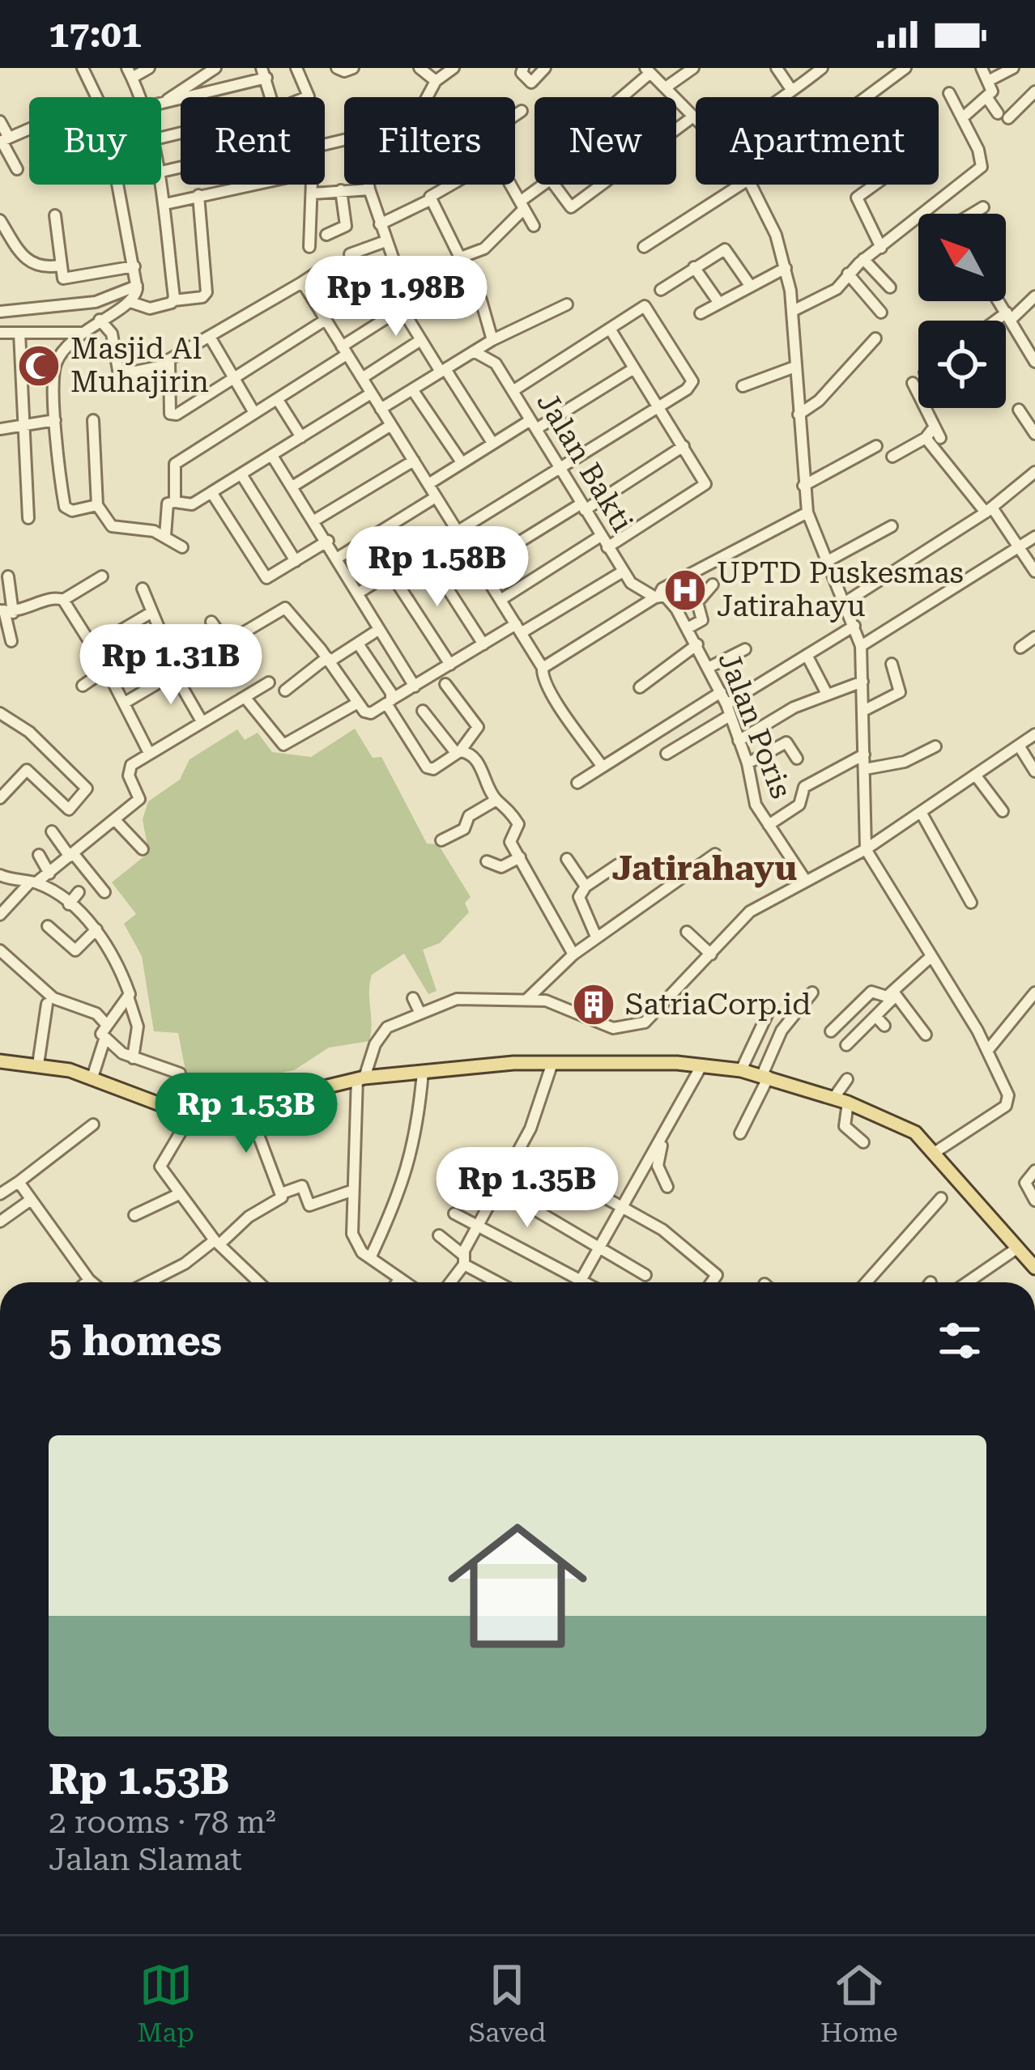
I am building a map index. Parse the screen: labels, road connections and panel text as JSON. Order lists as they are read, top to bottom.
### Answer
{
  "streets": {
    "street": ["Jalan Bakti", "Jalan Poris"]
  },
  "crossings": [
    ["Jalan Bakti", "Jalan Poris"]
  ],
  "districts": ["Jatirahayu"],
  "places": {
    "mosque": ["Masjid Al Muhajirin"],
    "hospital": ["UPTD Puskesmas Jatirahayu"],
    "building": ["SatriaCorp.id"]
  },
  "north": "top left",
  "page": {
    "status": "17:01",
    "chip": [
      "Buy",
      "Rent",
      "Filters",
      "New",
      "Apartment"
    ],
    "price": [
      "Rp 1.98B",
      "Rp 1.58B",
      "Rp 1.31B",
      "Rp 1.53B",
      "Rp 1.35B"
    ],
    "heading": "5 homes",
    "list": [
      {
        "name": "Rp 1.53B",
        "note": "2 rooms · 78 m² · Jalan Slamat"
      }
    ],
    "tabs": ["Map", "Saved", "Home"]
  }
}
